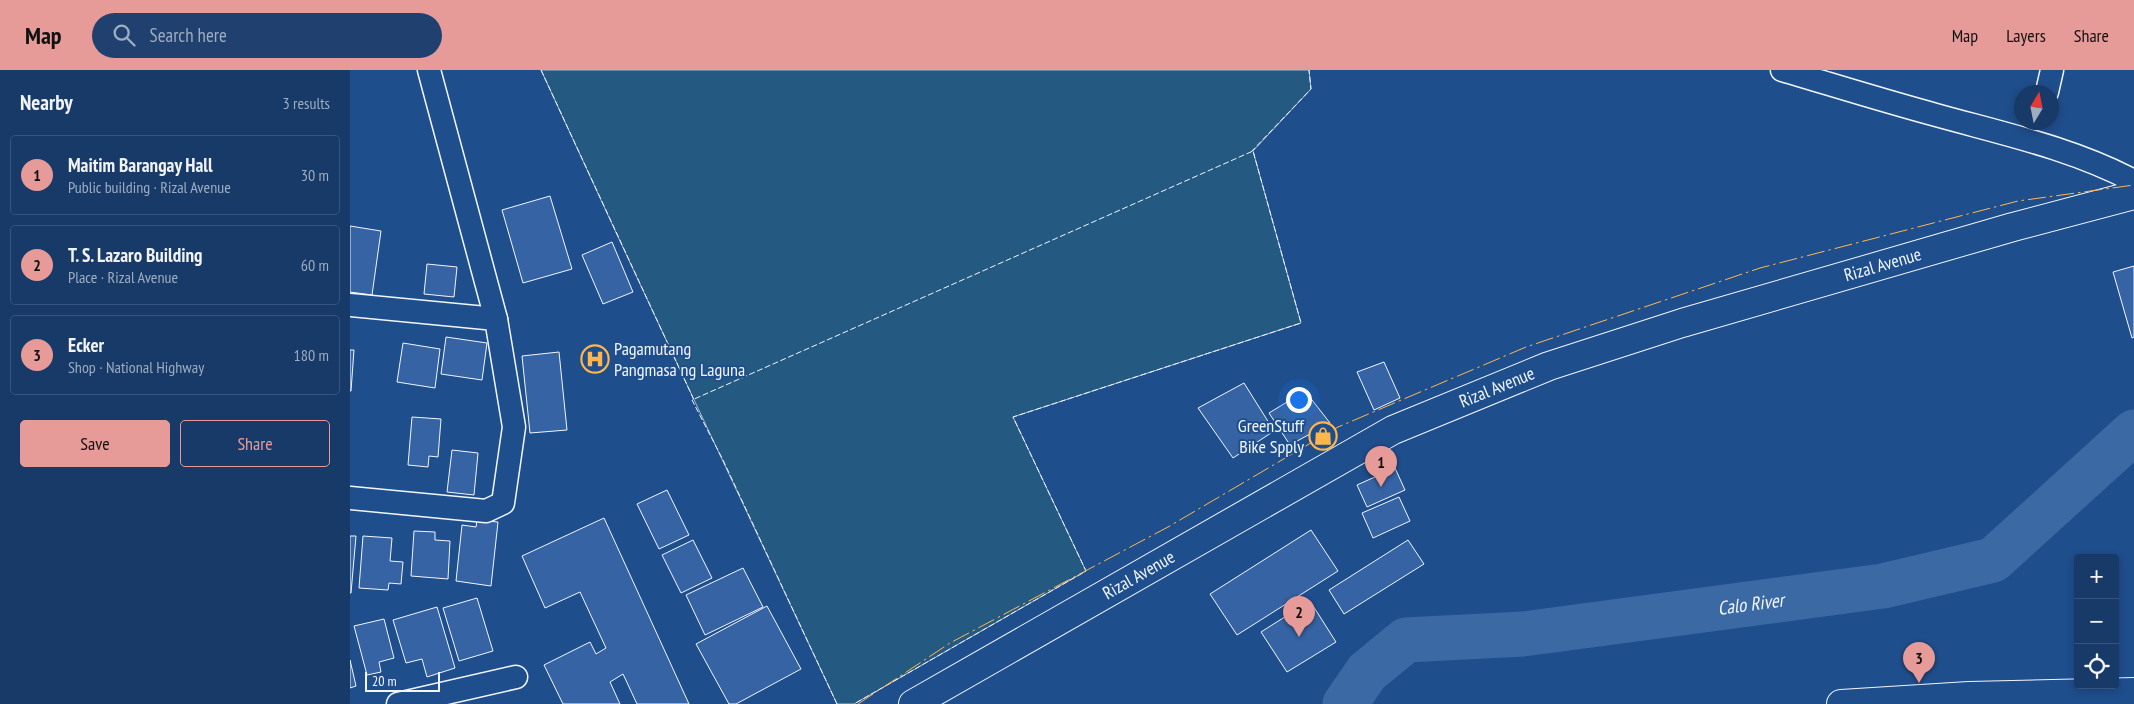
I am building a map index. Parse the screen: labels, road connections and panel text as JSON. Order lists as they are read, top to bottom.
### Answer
{
  "streets": {
    "main road": ["Rizal Avenue"]
  },
  "water": ["Calo River"],
  "places": {
    "hospital": ["Pagamutang Pangmasa ng Laguna"],
    "shop": ["GreenStuff Bike Spply"]
  },
  "scale_bar": "20 m",
  "north": "top",
  "page": {
    "header": "Map",
    "search": "Search here",
    "nav": ["Map", "Layers", "Share"],
    "heading": ["Nearby", "3 results"],
    "list": [
      {
        "mark": "1",
        "name": "Maitim Barangay Hall",
        "note": "Public building · Rizal Avenue",
        "value": "30 m"
      },
      {
        "mark": "2",
        "name": "T. S. Lazaro Building",
        "note": "Place · Rizal Avenue",
        "value": "60 m"
      },
      {
        "mark": "3",
        "name": "Ecker",
        "note": "Shop · National Highway",
        "value": "180 m"
      }
    ],
    "buttons": ["Save", "Share"],
    "pins": ["1", "2", "3"],
    "map_buttons": ["+", "−"],
    "scale": "20 m"
  }
}
